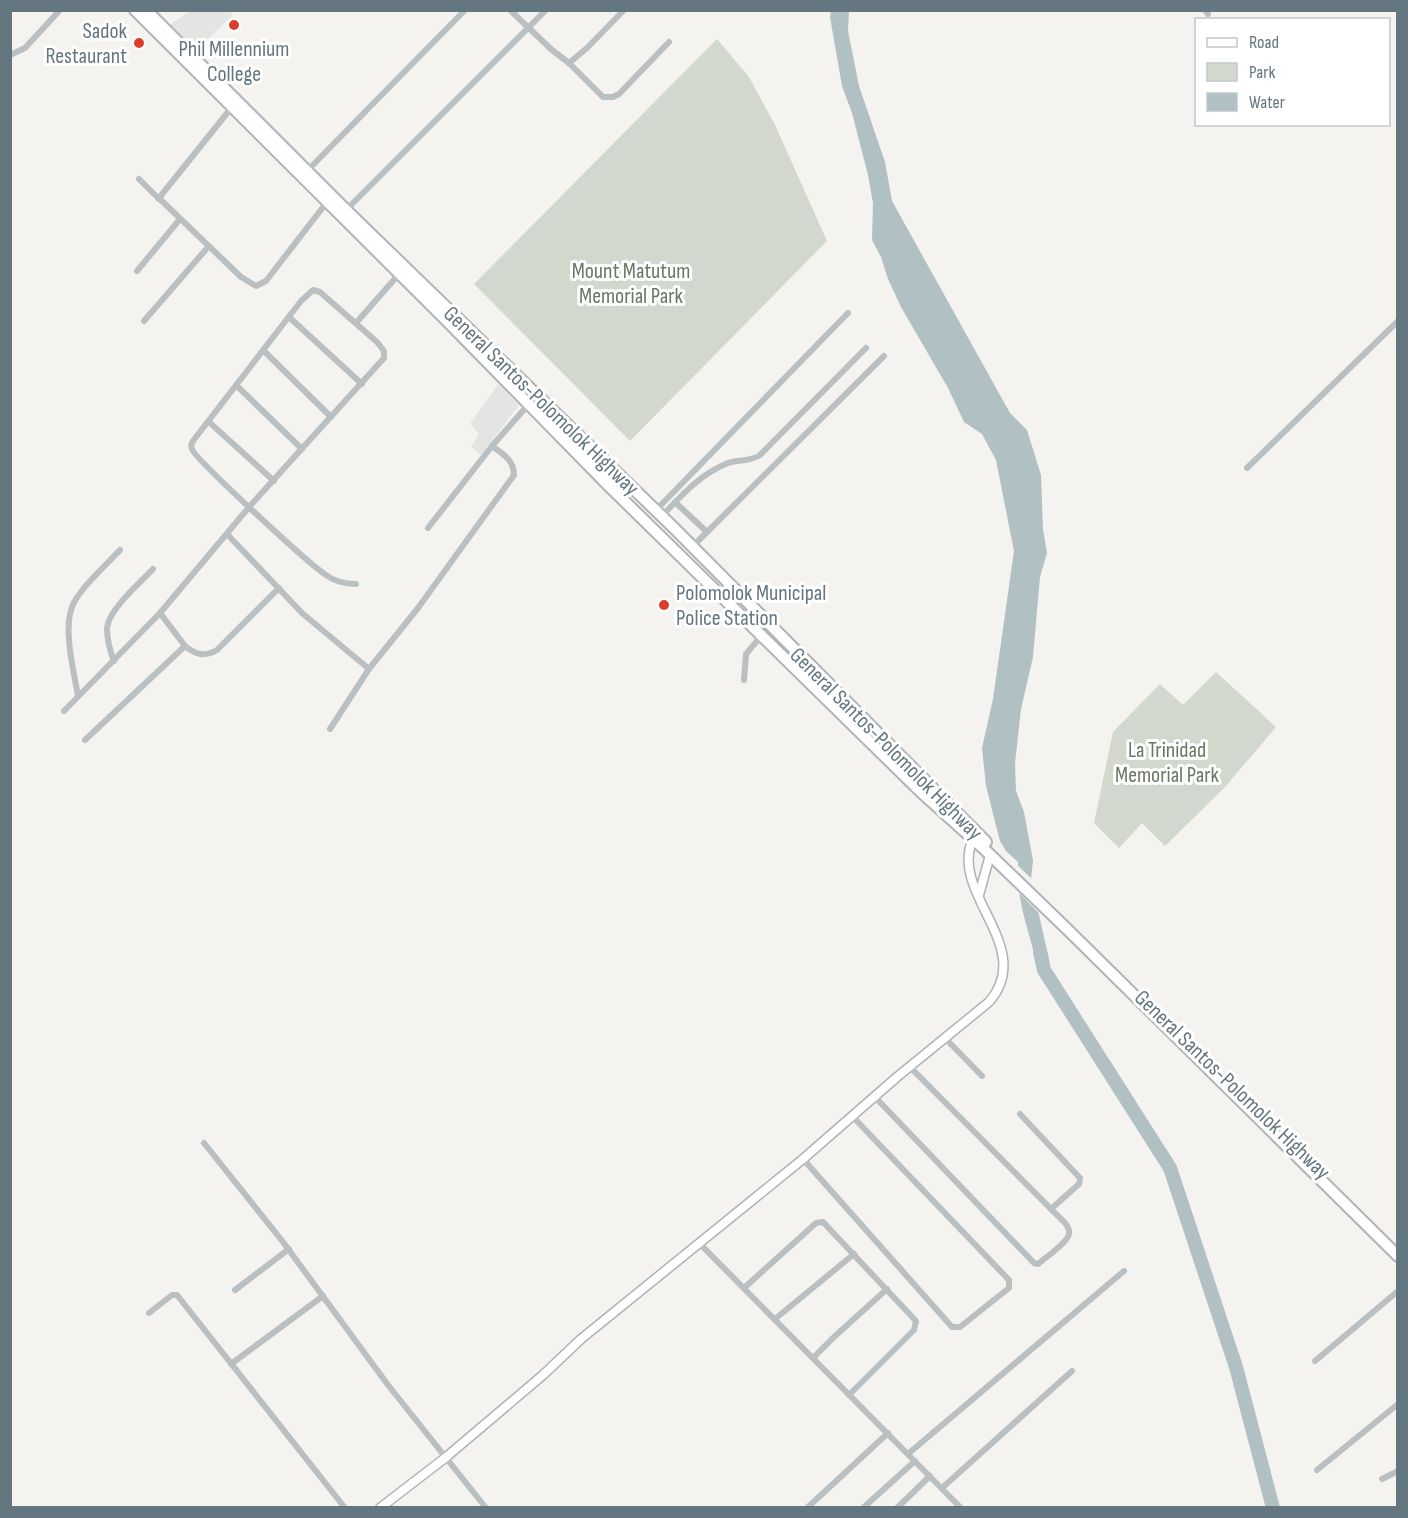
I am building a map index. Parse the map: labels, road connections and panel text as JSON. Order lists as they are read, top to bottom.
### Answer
{
  "streets": {
    "highway": ["General Santos-Polomolok Highway"]
  },
  "parks": ["Mount Matutum Memorial Park", "La Trinidad Memorial Park"],
  "places": ["Phil Millennium College", "Sadok Restaurant", "Polomolok Municipal Police Station"],
  "legend": ["Road", "Park", "Water"]
}
